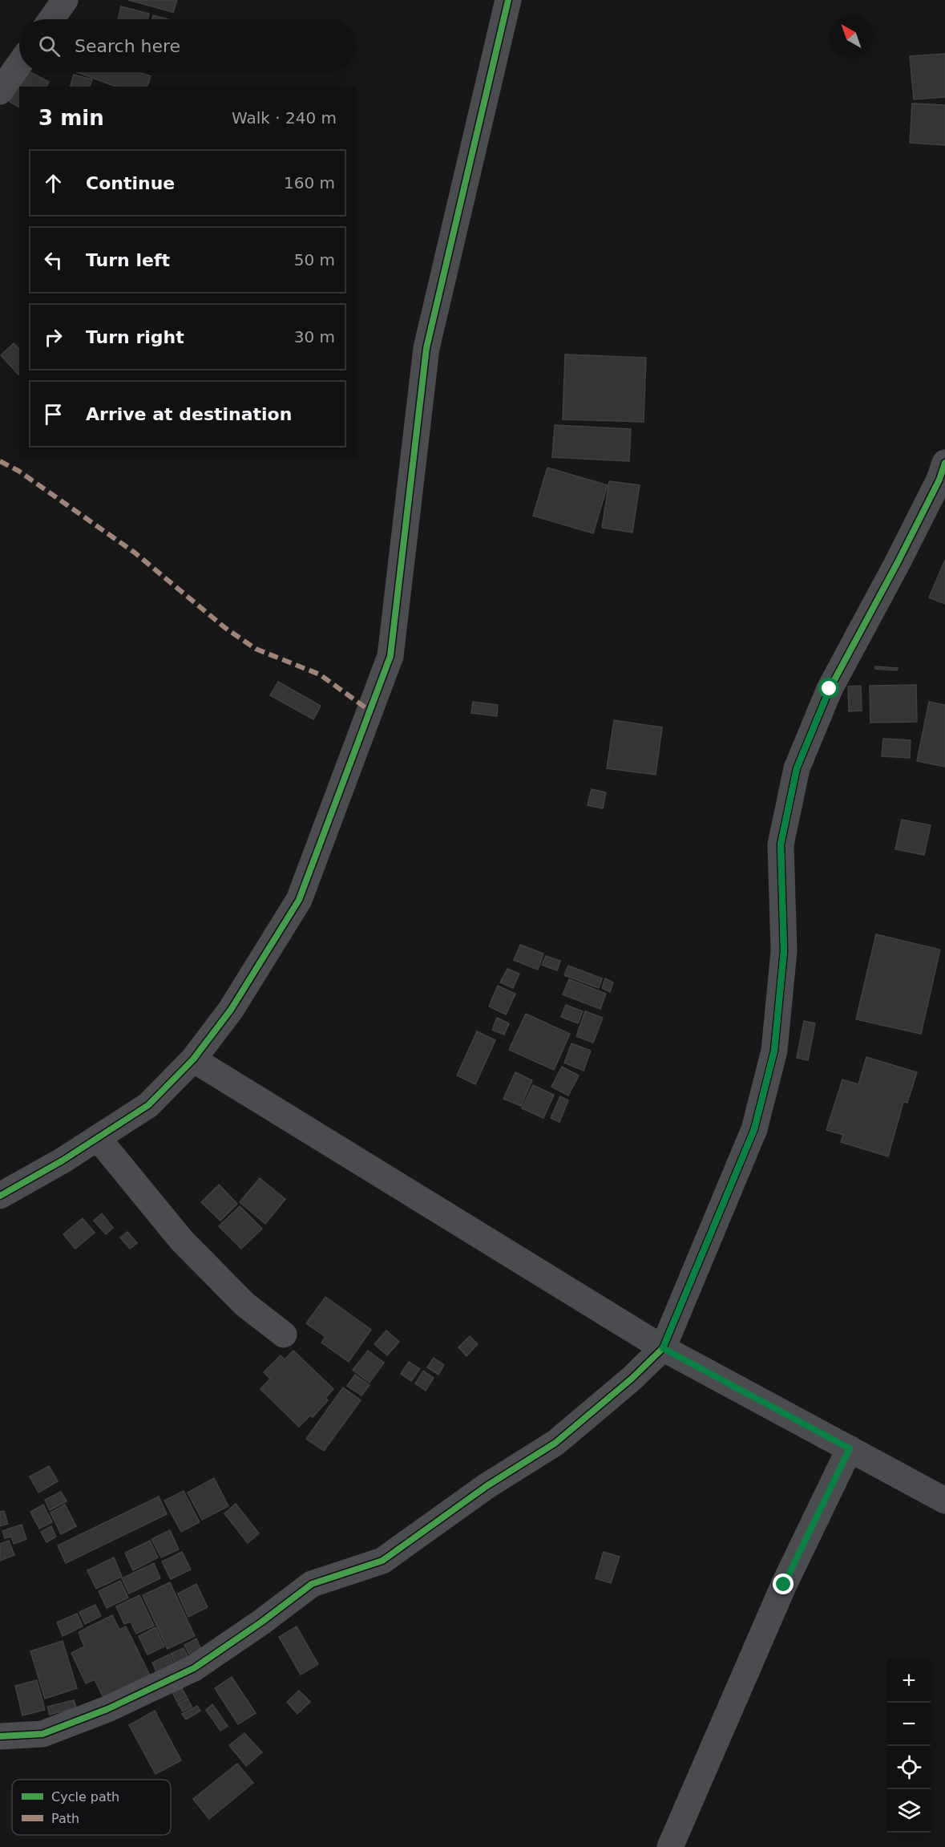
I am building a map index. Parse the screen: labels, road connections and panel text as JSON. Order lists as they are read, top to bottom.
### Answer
{
  "legend": ["Cycle path", "Path"],
  "north": "top left",
  "page": {
    "search": "Search here",
    "heading": ["3 min", "Walk · 240 m"],
    "list": [
      ["Continue", "160 m"],
      ["Turn left", "50 m"],
      ["Turn right", "30 m"],
      "Arrive at destination"
    ],
    "map_buttons": ["+", "−"]
  }
}
